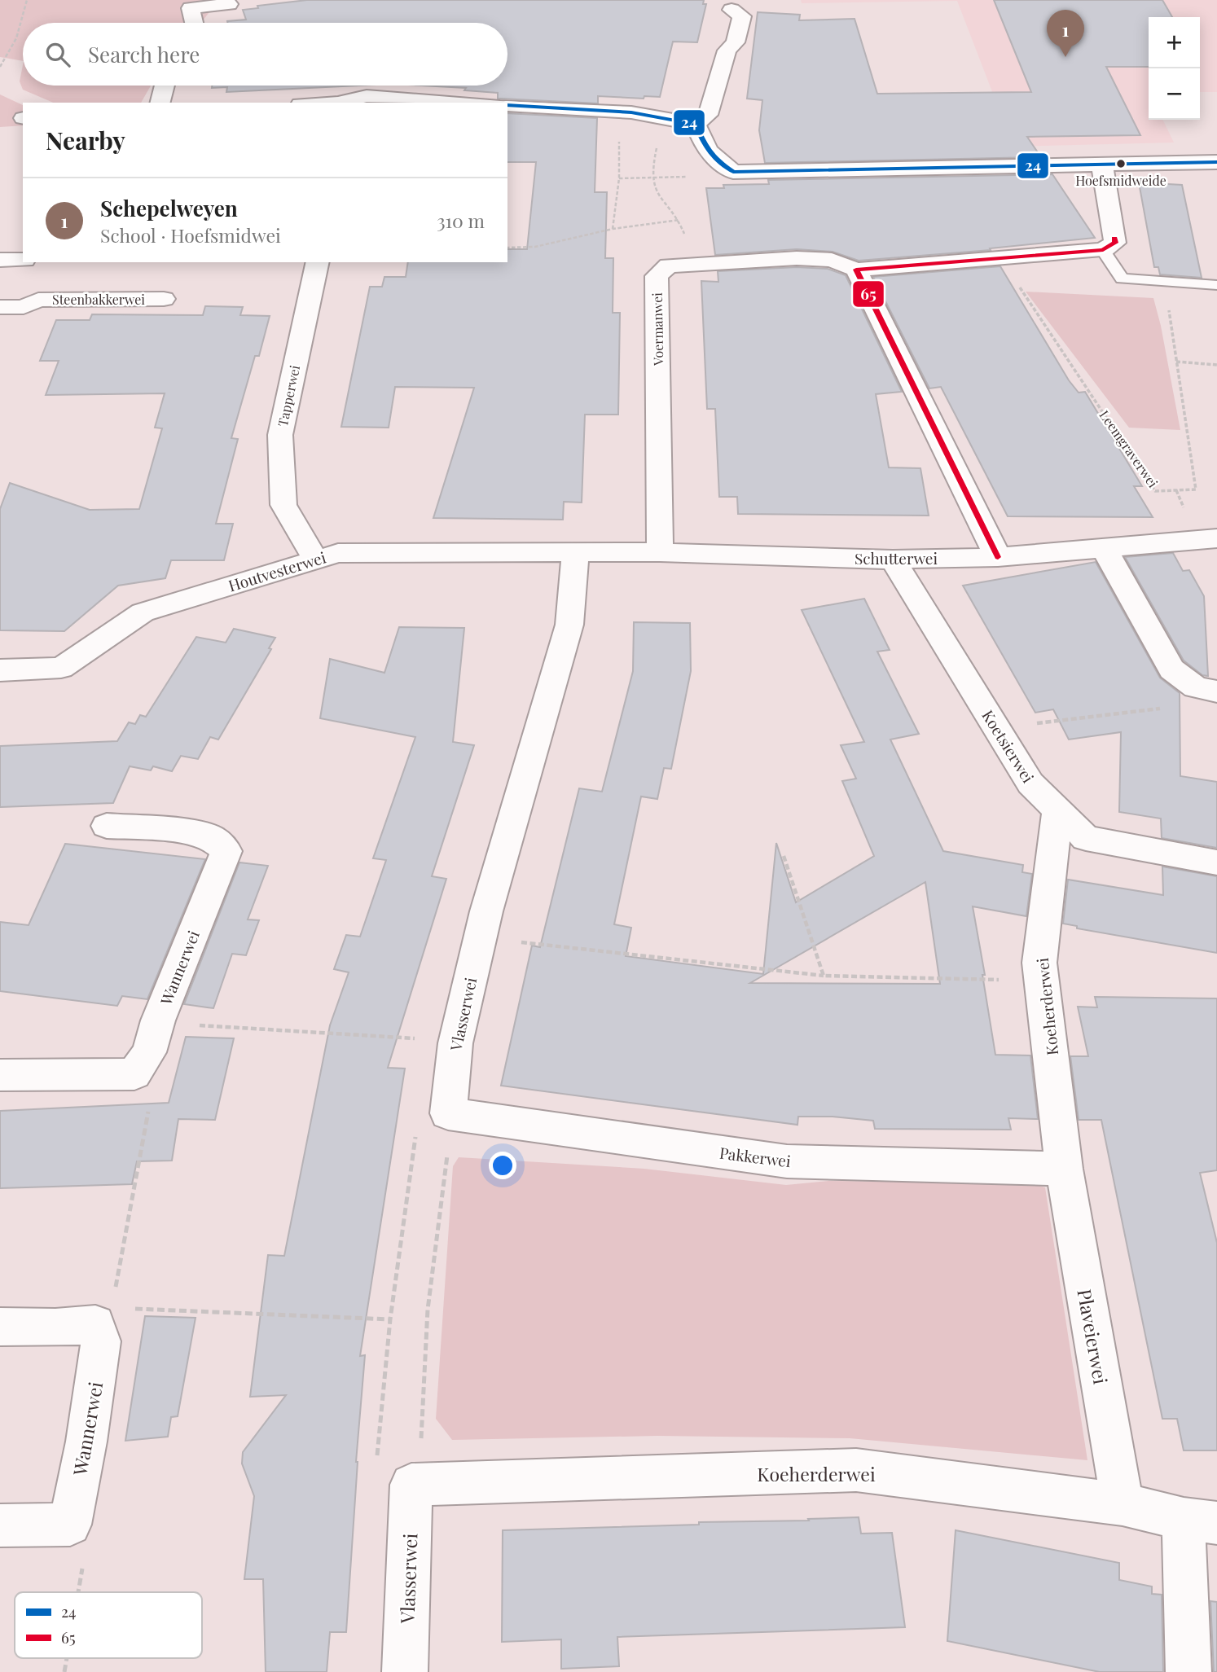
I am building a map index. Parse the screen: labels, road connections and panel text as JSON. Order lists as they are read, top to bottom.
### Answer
{
  "streets": {
    "street": [
      "Steenbakkerwei",
      "Voermanwei",
      "Tapperwei",
      "Schutterwei",
      "Houtvesterwei",
      "Koetsierwei",
      "Wannerwei",
      "Koeherderwei",
      "Vlasserwei",
      "Pakkerwei",
      "Plaveierwei"
    ],
    "path": ["Leemgraverwei"]
  },
  "crossings": [
    ["Voermanwei", "Schutterwei"],
    ["Tapperwei", "Houtvesterwei"],
    ["Schutterwei", "Houtvesterwei"],
    ["Schutterwei", "Koetsierwei"],
    ["Schutterwei", "Vlasserwei"],
    ["Houtvesterwei", "Vlasserwei"],
    ["Koetsierwei", "Koeherderwei"],
    ["Koeherderwei", "Vlasserwei"],
    ["Koeherderwei", "Pakkerwei"],
    ["Koeherderwei", "Plaveierwei"],
    ["Vlasserwei", "Pakkerwei"],
    ["Pakkerwei", "Plaveierwei"]
  ],
  "places": ["Hoefsmidweide"],
  "lines": ["transit line 24", "transit line 65"],
  "legend": ["24", "65"],
  "page": {
    "pins": "1",
    "map_buttons": ["+", "−"],
    "search": "Search here",
    "heading": "Nearby",
    "list": [
      {
        "mark": "1",
        "name": "Schepelweyen",
        "note": "School · Hoefsmidwei",
        "value": "310 m"
      }
    ]
  }
}
